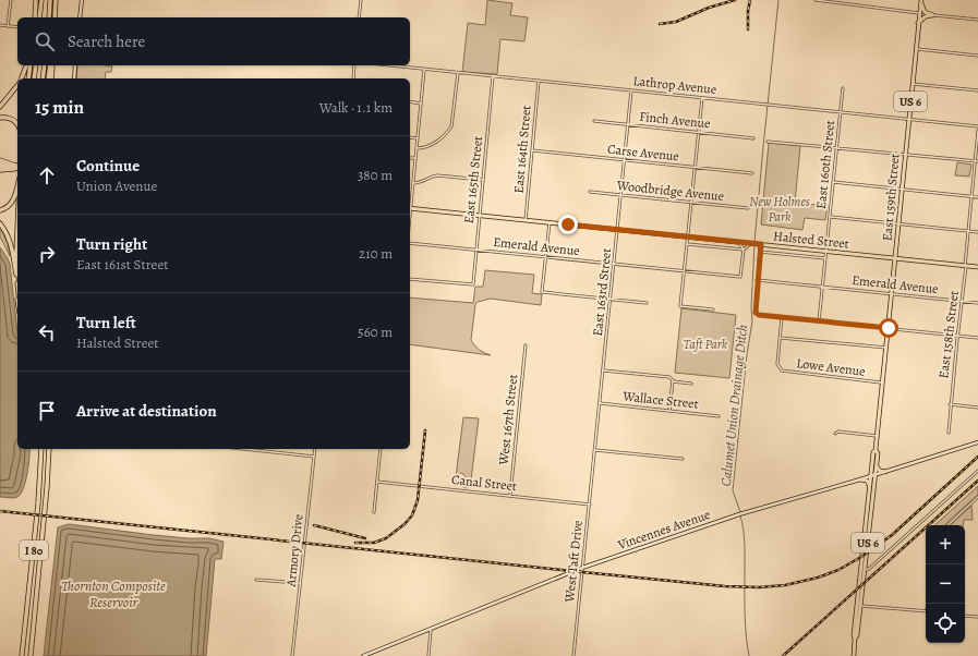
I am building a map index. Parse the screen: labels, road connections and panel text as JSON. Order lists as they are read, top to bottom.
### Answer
{
  "streets": {
    "highway": ["I 80"],
    "main road": ["US 6", "East 159th Street", "Halsted Street"],
    "street": [
      "Lathrop Avenue",
      "Finch Avenue",
      "East 164th Street",
      "Carse Avenue",
      "East 160th Street",
      "East 165th Street",
      "Woodbridge Avenue",
      "Emerald Avenue",
      "East 163rd Street",
      "East 158th Street",
      "Lowe Avenue",
      "Wallace Street",
      "West 167th Street",
      "Canal Street",
      "Vincennes Avenue",
      "Armory Drive",
      "West Taft Drive"
    ]
  },
  "crossings": [
    ["Lathrop Avenue", "East 164th Street"],
    ["Lathrop Avenue", "East 160th Street"],
    ["Lathrop Avenue", "East 165th Street"],
    ["Lathrop Avenue", "East 159th Street"],
    ["Lathrop Avenue", "East 163rd Street"],
    ["US 6", "East 159th Street"],
    ["US 6", "Vincennes Avenue"],
    ["Finch Avenue", "East 163rd Street"],
    ["East 164th Street", "Carse Avenue"],
    ["East 164th Street", "Halsted Street"],
    ["Carse Avenue", "East 163rd Street"],
    ["East 160th Street", "Halsted Street"],
    ["East 160th Street", "Emerald Avenue"],
    ["East 165th Street", "Halsted Street"],
    ["East 165th Street", "Emerald Avenue"],
    ["Woodbridge Avenue", "East 163rd Street"],
    ["East 159th Street", "Halsted Street"],
    ["East 159th Street", "Emerald Avenue"],
    ["East 159th Street", "Lowe Avenue"],
    ["Halsted Street", "East 163rd Street"],
    ["Halsted Street", "East 158th Street"],
    ["Emerald Avenue", "East 163rd Street"],
    ["Emerald Avenue", "East 158th Street"],
    ["East 163rd Street", "Wallace Street"],
    ["East 163rd Street", "West Taft Drive"],
    ["West 167th Street", "Canal Street"],
    ["Canal Street", "West Taft Drive"],
    ["Vincennes Avenue", "West Taft Drive"]
  ],
  "water": ["Calumet Union Drainage Ditch", "Thornton Composite Reservoir"],
  "parks": ["New Holmes Park", "Taft Park"],
  "page": {
    "search": "Search here",
    "heading": ["15 min", "Walk · 1.1 km"],
    "list": [
      ["Continue", "Union Avenue", "380 m"],
      ["Turn right", "East 161st Street", "210 m"],
      ["Turn left", "Halsted Street", "560 m"],
      "Arrive at destination"
    ],
    "map_buttons": ["+", "−"]
  }
}
